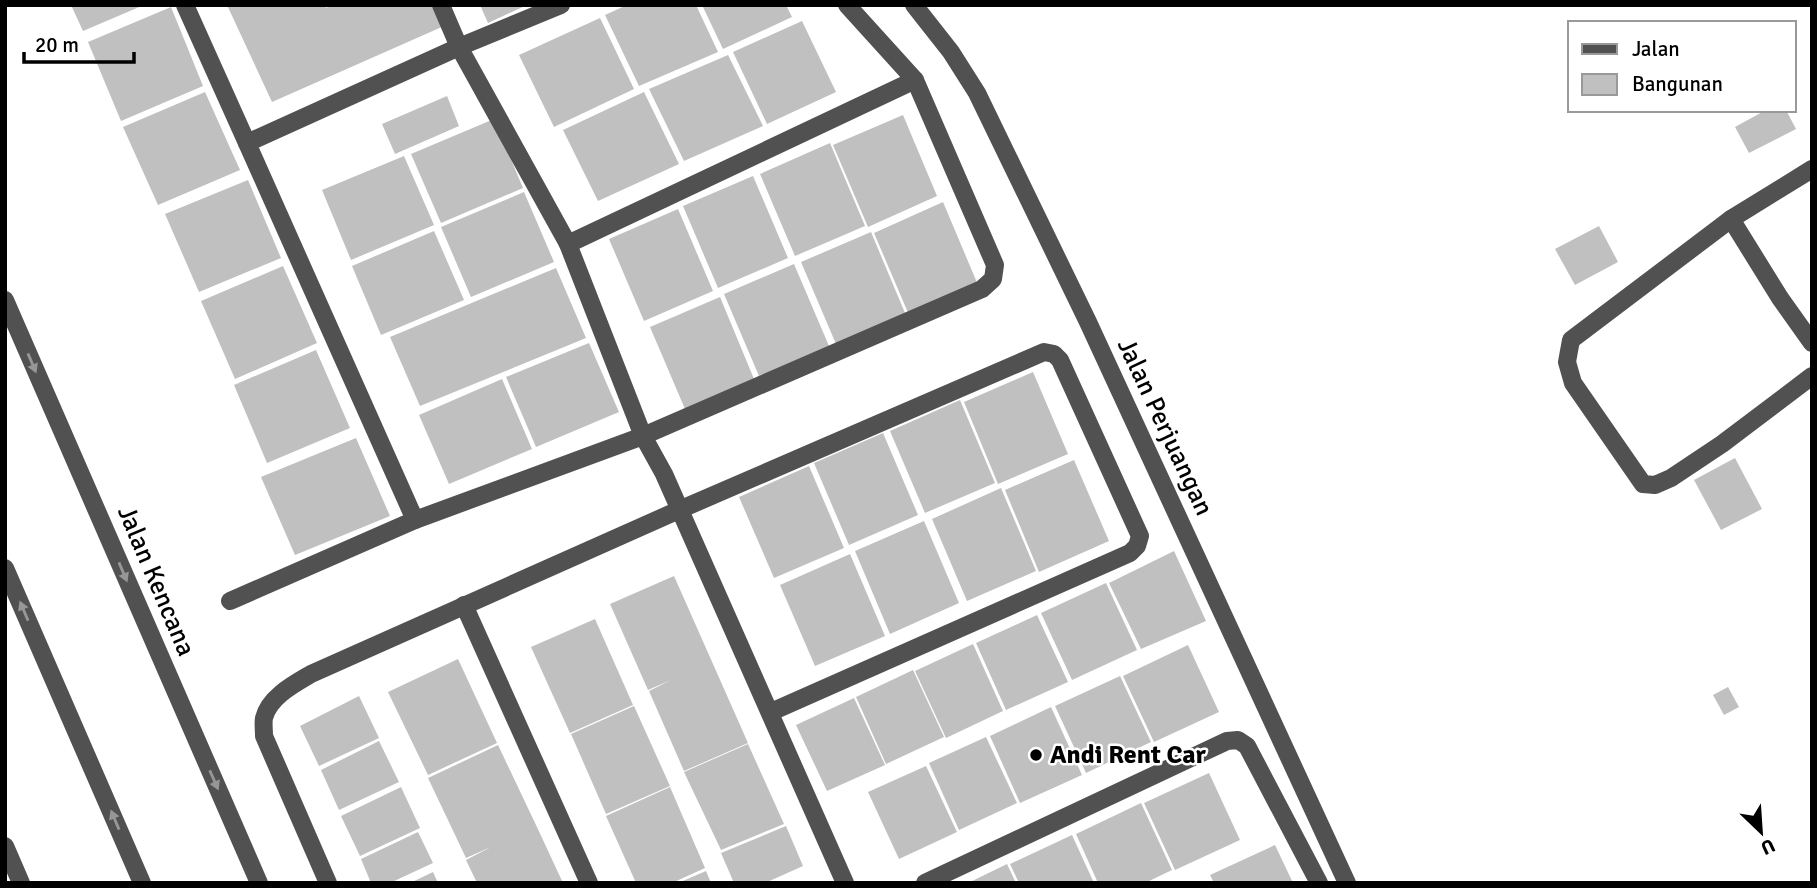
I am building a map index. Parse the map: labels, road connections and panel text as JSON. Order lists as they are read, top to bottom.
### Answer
{
  "streets": {
    "street": ["Jalan Perjuangan", "Jalan Kencana"]
  },
  "places": ["Andi Rent Car"],
  "legend": ["Jalan", "Bangunan"],
  "scale_bar": "20 m",
  "north": "bottom right"
}
